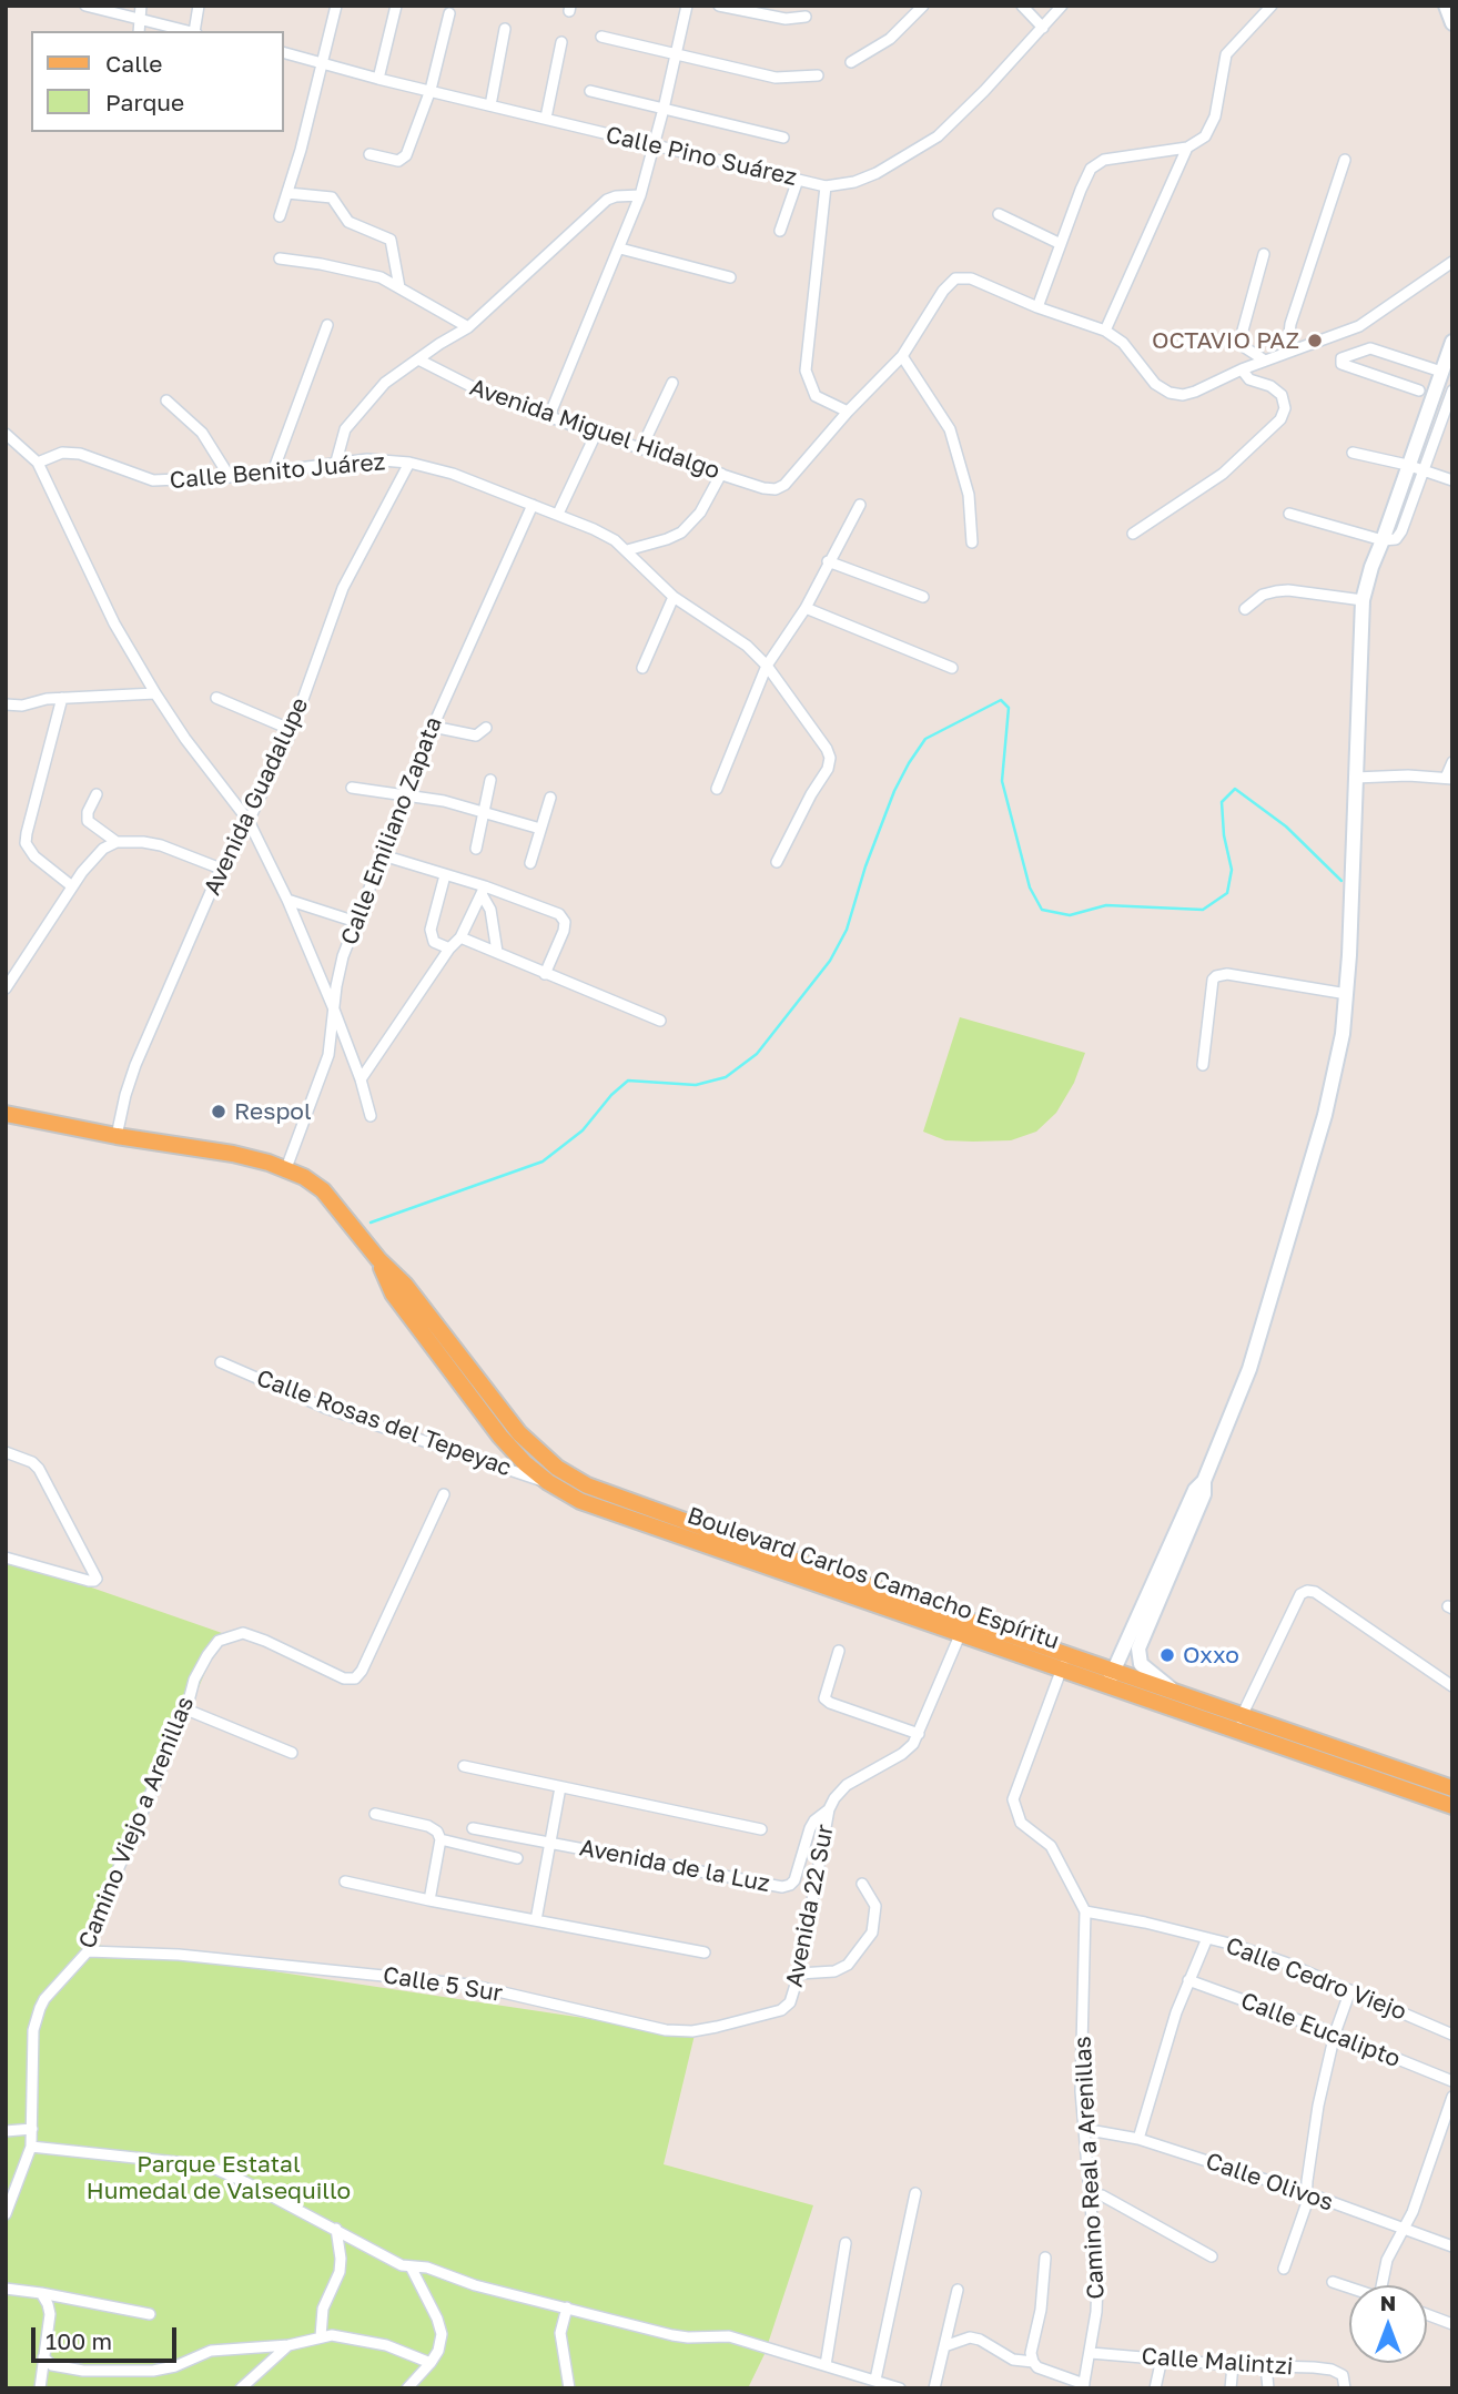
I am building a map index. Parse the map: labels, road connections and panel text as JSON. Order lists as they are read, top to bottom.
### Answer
{
  "streets": {
    "main road": ["Boulevard Carlos Camacho Espíritu"],
    "street": [
      "Calle Pino Suárez",
      "Avenida Miguel Hidalgo",
      "Calle Benito Juárez",
      "Avenida Guadalupe",
      "Calle Emiliano Zapata",
      "Calle Rosas del Tepeyac",
      "Camino Viejo a Arenillas",
      "Avenida de la Luz",
      "Avenida 22 Sur",
      "Calle Cedro Viejo",
      "Calle 5 Sur",
      "Calle Eucalipto",
      "Camino Real a Arenillas",
      "Calle Olivos",
      "Calle Malintzi"
    ]
  },
  "crossings": [
    ["Calle Benito Juárez", "Avenida Guadalupe"],
    ["Calle Benito Juárez", "Calle Emiliano Zapata"],
    ["Avenida Guadalupe", "Boulevard Carlos Camacho Espíritu"],
    ["Calle Emiliano Zapata", "Boulevard Carlos Camacho Espíritu"],
    ["Calle Rosas del Tepeyac", "Boulevard Carlos Camacho Espíritu"],
    ["Boulevard Carlos Camacho Espíritu", "Camino Real a Arenillas"],
    ["Camino Viejo a Arenillas", "Calle 5 Sur"],
    ["Avenida de la Luz", "Avenida 22 Sur"],
    ["Avenida 22 Sur", "Calle 5 Sur"],
    ["Calle Cedro Viejo", "Camino Real a Arenillas"],
    ["Camino Real a Arenillas", "Calle Olivos"],
    ["Camino Real a Arenillas", "Calle Malintzi"]
  ],
  "parks": ["Parque Estatal Humedal de Valsequillo"],
  "places": ["OCTAVIO PAZ", "Respol", "Oxxo"],
  "legend": ["Calle", "Parque"],
  "scale_bar": "100 m",
  "north": "top"
}
